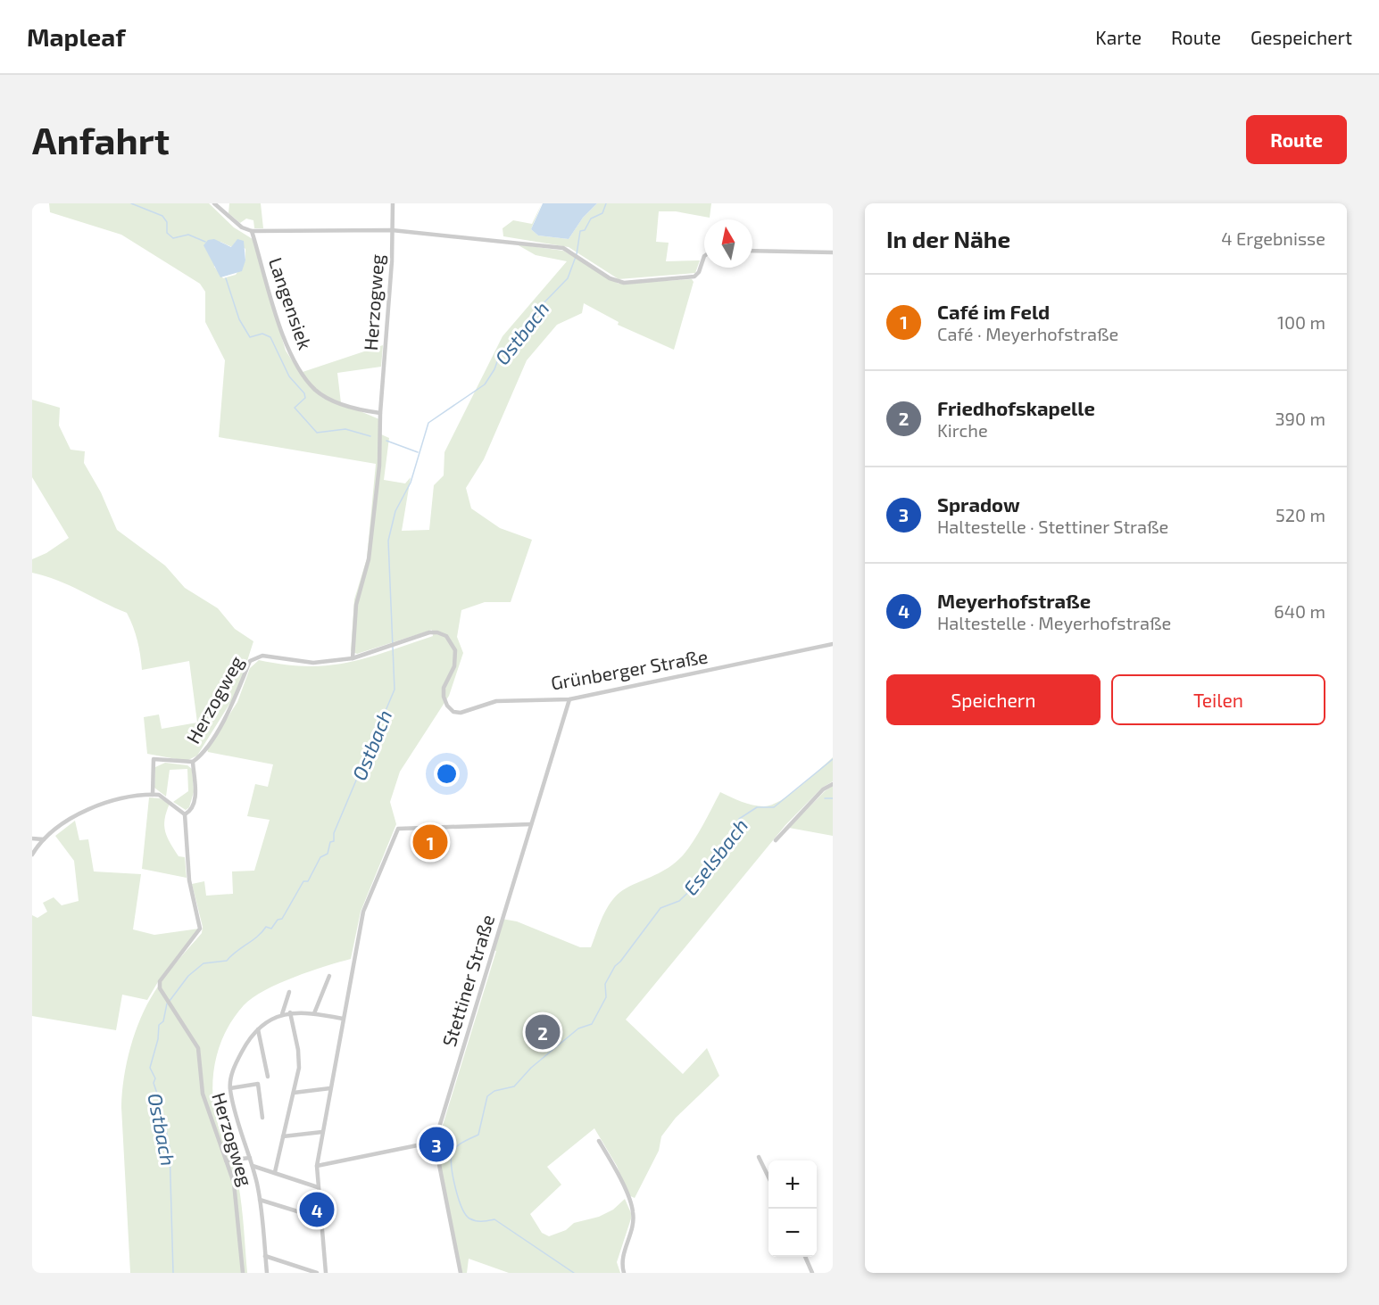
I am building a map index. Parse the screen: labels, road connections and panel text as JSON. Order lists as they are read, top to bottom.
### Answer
{
  "streets": {
    "street": [
      "Herzogweg",
      "Langensiek",
      "Grünberger Straße",
      "Stettiner Straße"
    ]
  },
  "crossings": [
    ["Herzogweg", "Langensiek"],
    ["Herzogweg", "Grünberger Straße"],
    ["Grünberger Straße", "Stettiner Straße"]
  ],
  "water": ["Ostbach", "Eselsbach"],
  "north": "top",
  "page": {
    "header": "Mapleaf",
    "nav": ["Karte", "Route", "Gespeichert"],
    "buttons": [
      "Route",
      ["Speichern", "Teilen"]
    ],
    "title": "Anfahrt",
    "heading": ["In der Nähe", "4 Ergebnisse"],
    "list": [
      {
        "mark": "1",
        "name": "Café im Feld",
        "note": "Café · Meyerhofstraße",
        "value": "100 m"
      },
      {
        "mark": "2",
        "name": "Friedhofskapelle",
        "note": "Kirche",
        "value": "390 m"
      },
      {
        "mark": "3",
        "name": "Spradow",
        "note": "Haltestelle · Stettiner Straße",
        "value": "520 m"
      },
      {
        "mark": "4",
        "name": "Meyerhofstraße",
        "note": "Haltestelle · Meyerhofstraße",
        "value": "640 m"
      }
    ],
    "pins": [
      "1",
      "2",
      "3",
      "4"
    ],
    "map_buttons": ["+", "−"]
  }
}
